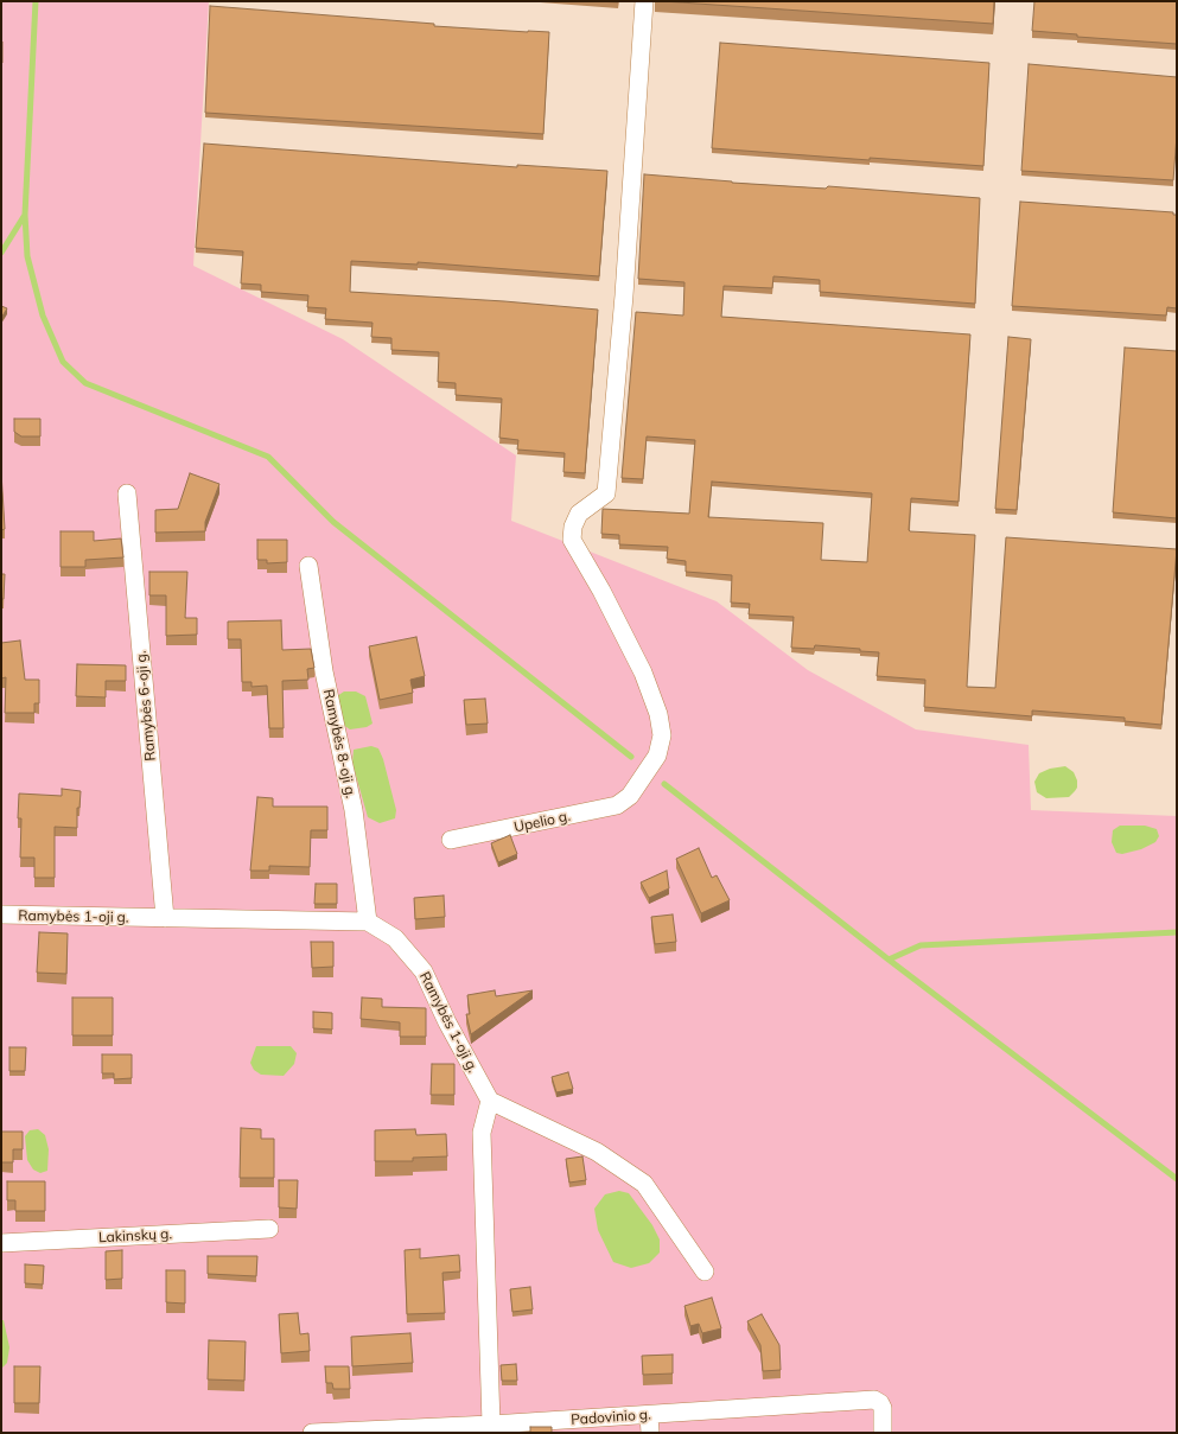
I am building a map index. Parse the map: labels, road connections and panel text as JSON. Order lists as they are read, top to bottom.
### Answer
{
  "streets": {
    "street": [
      "Ramybės 6-oji g.",
      "Ramybės 8-oji g.",
      "Upelio g.",
      "Ramybės 1-oji g.",
      "Lakinskų g.",
      "Padovinio g."
    ]
  },
  "crossings": [
    ["Ramybės 6-oji g.", "Ramybės 1-oji g."],
    ["Ramybės 8-oji g.", "Ramybės 1-oji g."]
  ]
}
